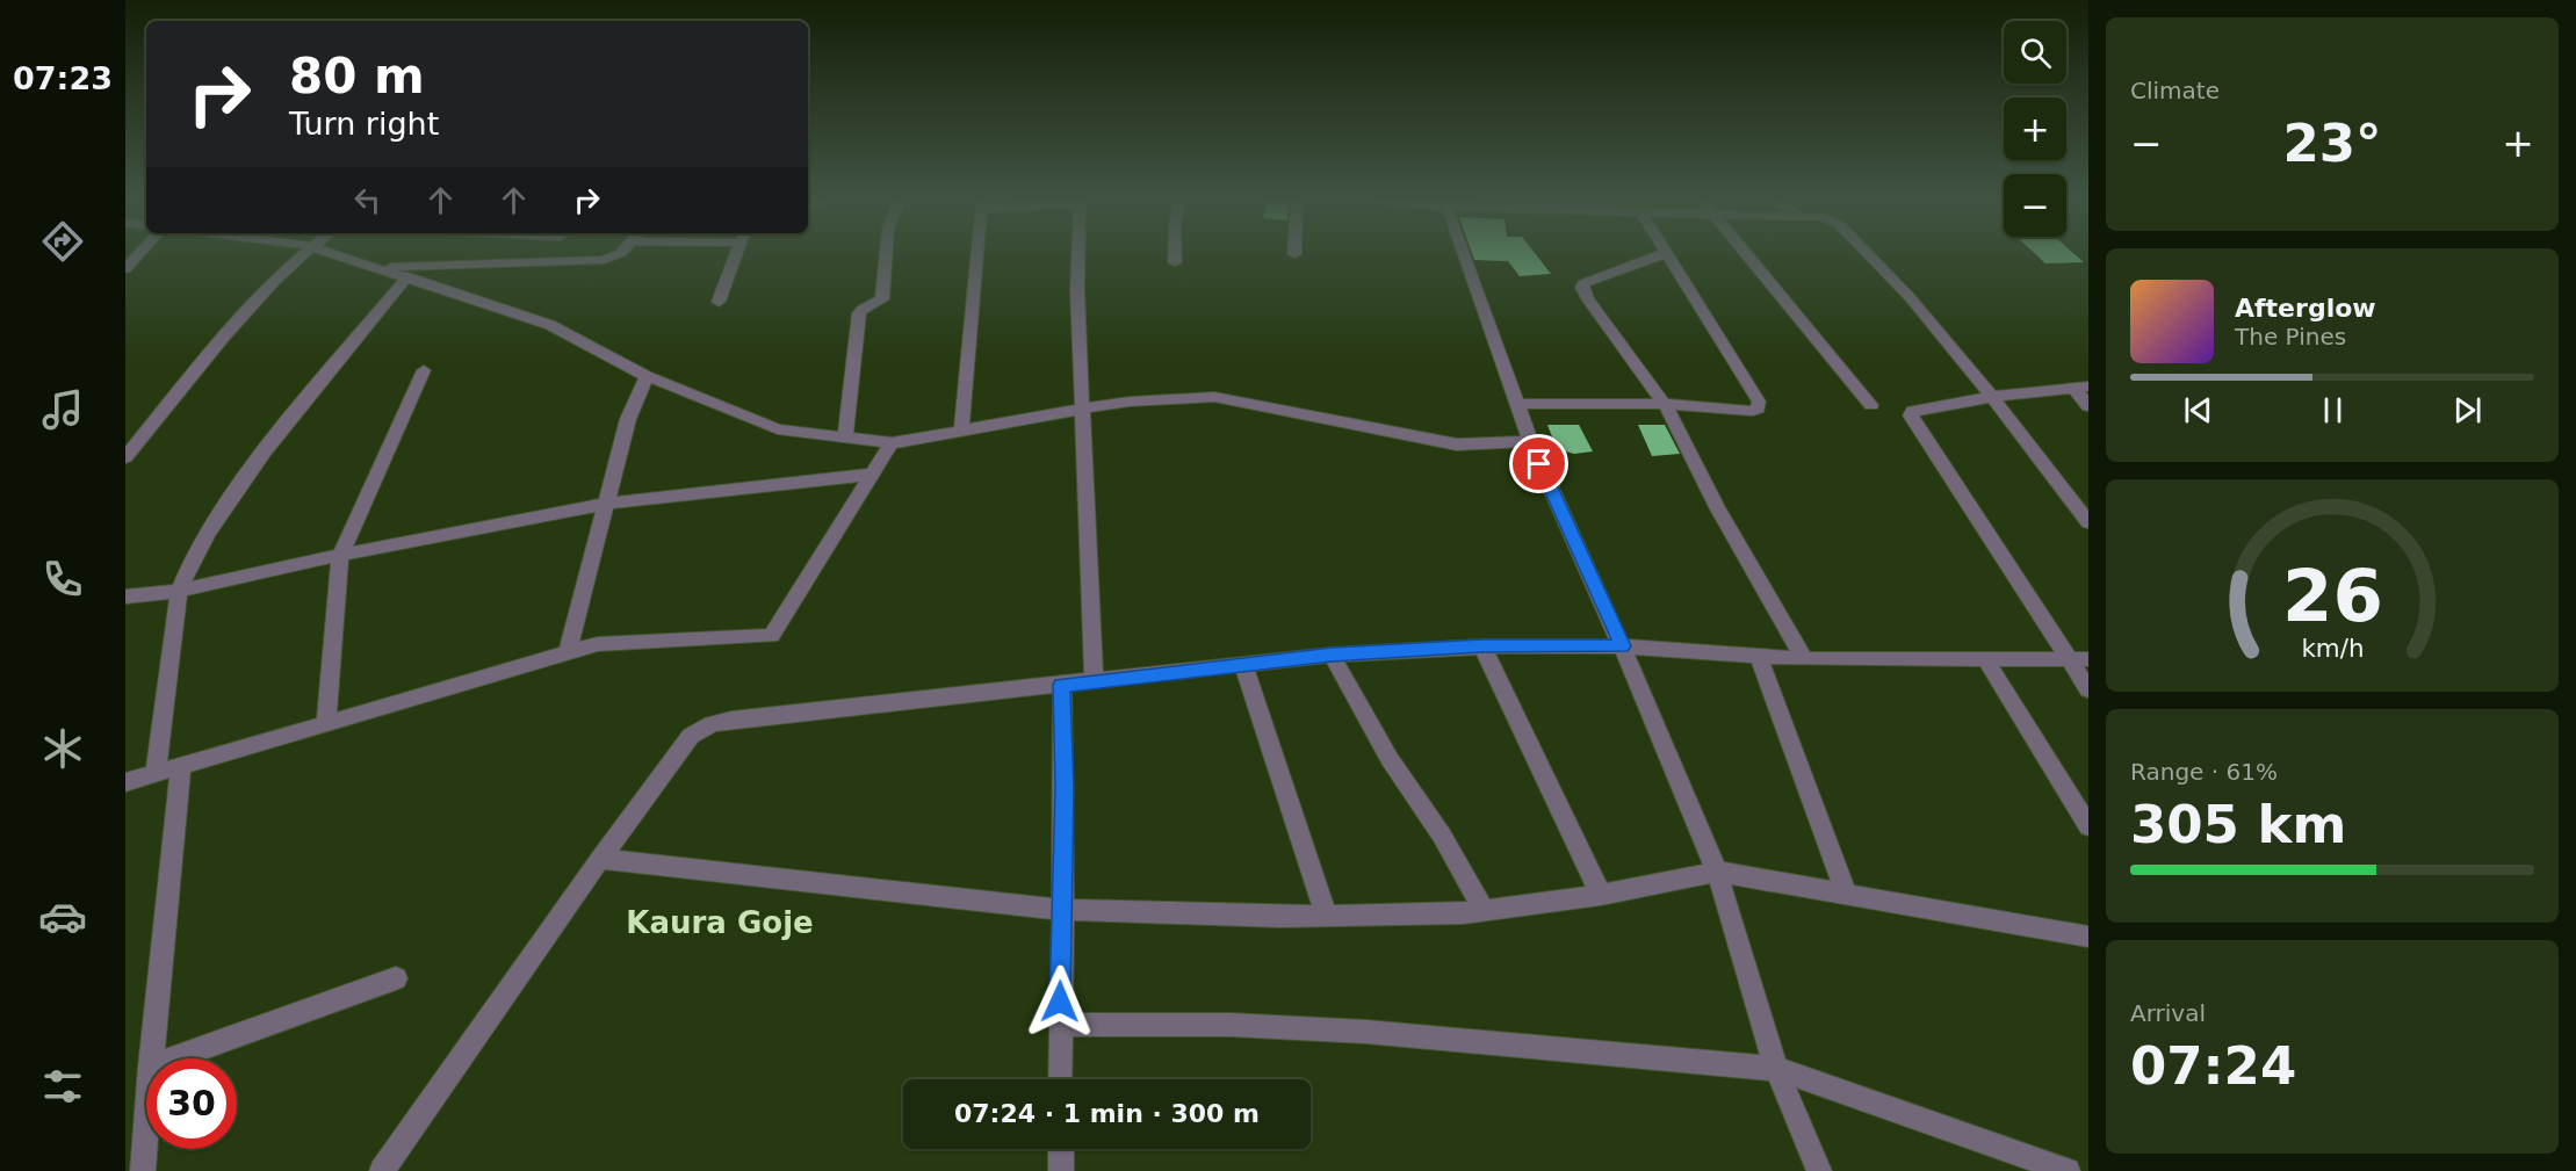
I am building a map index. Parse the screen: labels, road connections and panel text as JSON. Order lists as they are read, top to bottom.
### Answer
{
  "districts": ["Kaura Goje"],
  "page": {
    "tabs": "07:23",
    "tile": [
      "Climate",
      ["Range · 61%", "305 km"],
      ["Arrival", "07:24"]
    ],
    "map_buttons": ["+", "−"],
    "turn": ["80 m", "Turn right"],
    "heat": ["−", "23°", "+"],
    "song": ["Afterglow", "The Pines"],
    "limit": "30",
    "trip": "07:24 · 1 min · 300 m",
    "gauge": ["26", "km/h"]
  }
}
